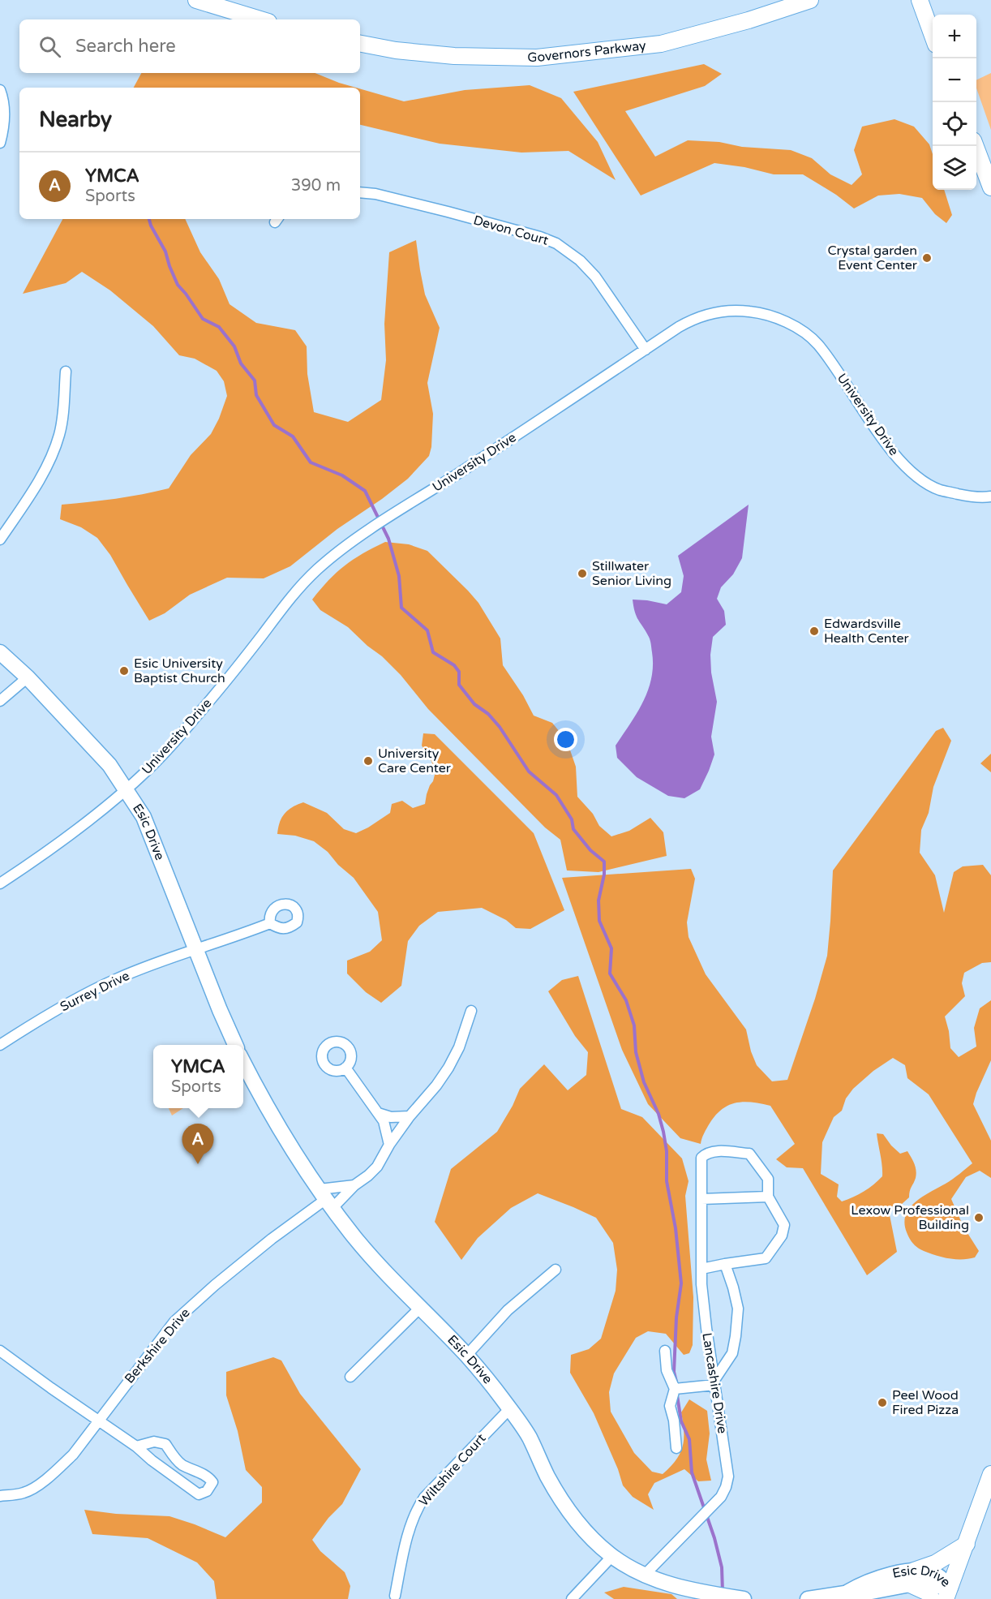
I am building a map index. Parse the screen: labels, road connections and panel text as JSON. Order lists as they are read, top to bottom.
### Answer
{
  "streets": {
    "main road": ["Governors Parkway"],
    "street": [
      "Devon Court",
      "University Drive",
      "Esic Drive",
      "Surrey Drive",
      "Berkshire Drive",
      "Lancashire Drive",
      "Wiltshire Court"
    ]
  },
  "crossings": [
    ["Devon Court", "University Drive"],
    ["University Drive", "Esic Drive"],
    ["Esic Drive", "Surrey Drive"],
    ["Esic Drive", "Berkshire Drive"],
    ["Esic Drive", "Lancashire Drive"],
    ["Esic Drive", "Wiltshire Court"]
  ],
  "places": [
    "Crystal garden Event Center",
    "Stillwater Senior Living",
    "Edwardsville Health Center",
    "Esic University Baptist Church",
    "University Care Center",
    "Lexow Professional Building",
    "Peel Wood Fired Pizza"
  ],
  "page": {
    "map_buttons": ["+", "−"],
    "search": "Search here",
    "heading": "Nearby",
    "list": [
      {
        "mark": "A",
        "name": "YMCA",
        "note": "Sports",
        "value": "390 m"
      }
    ],
    "popup": ["YMCA", "Sports"],
    "pins": "A"
  }
}
